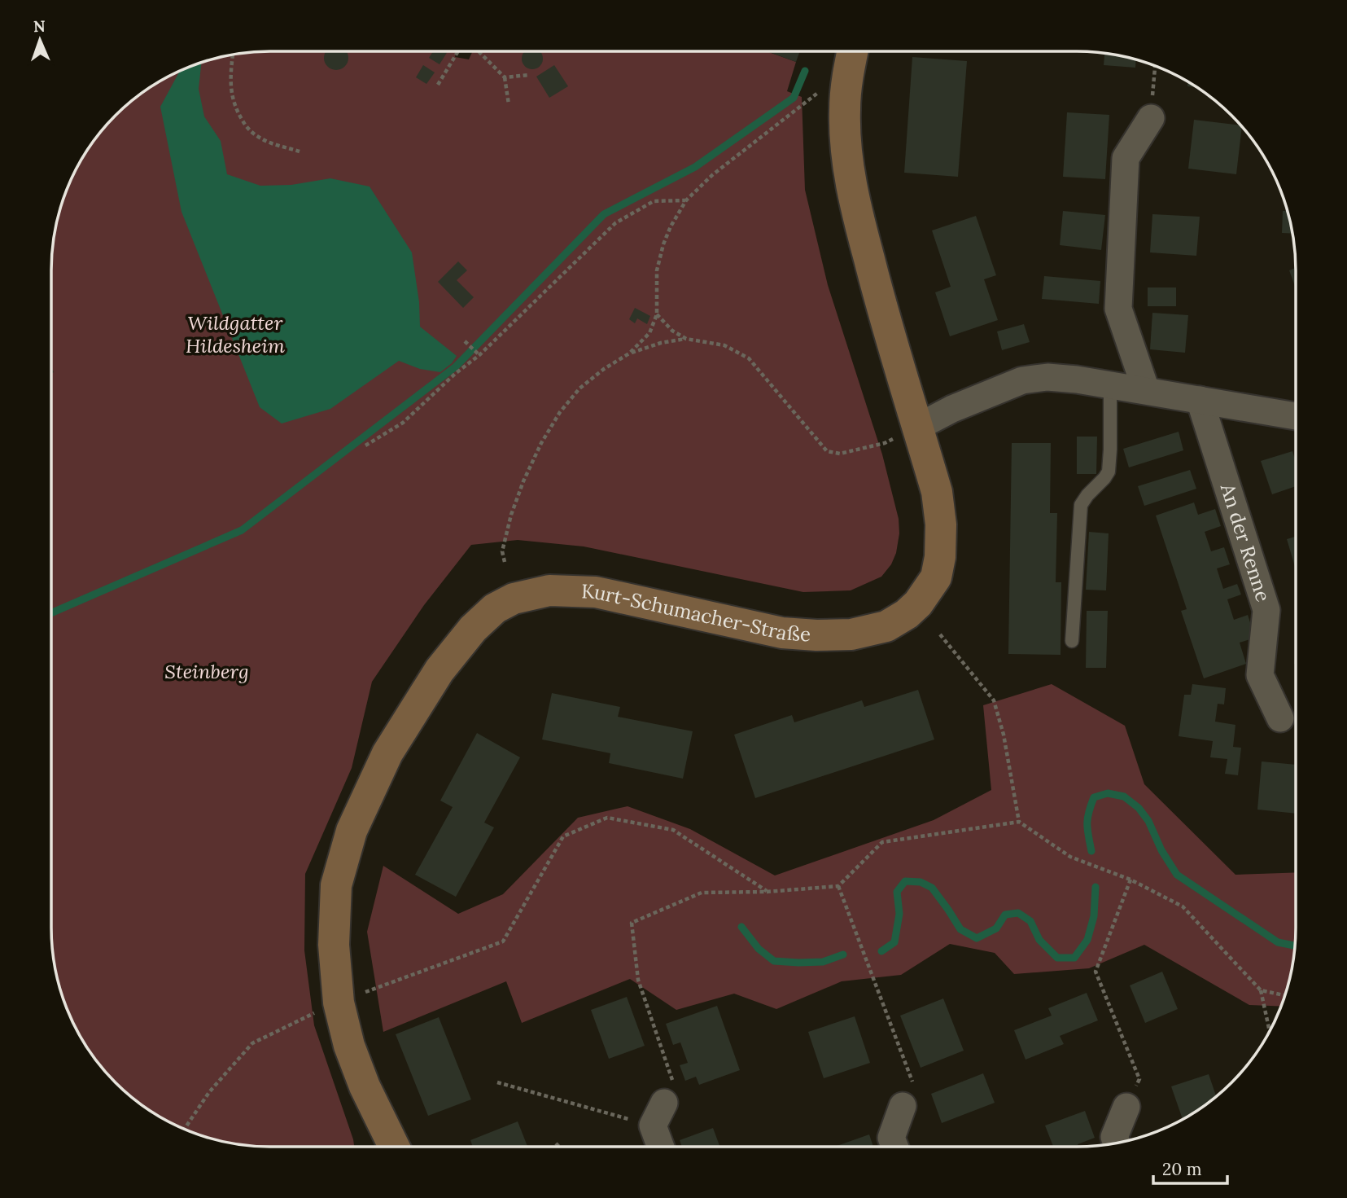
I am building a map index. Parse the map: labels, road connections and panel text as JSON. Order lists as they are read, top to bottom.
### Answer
{
  "streets": {
    "street": ["An der Renne", "Kurt-Schumacher-Straße"]
  },
  "parks": ["Wildgatter Hildesheim", "Steinberg"],
  "scale_bar": "20 m",
  "north": "top"
}
